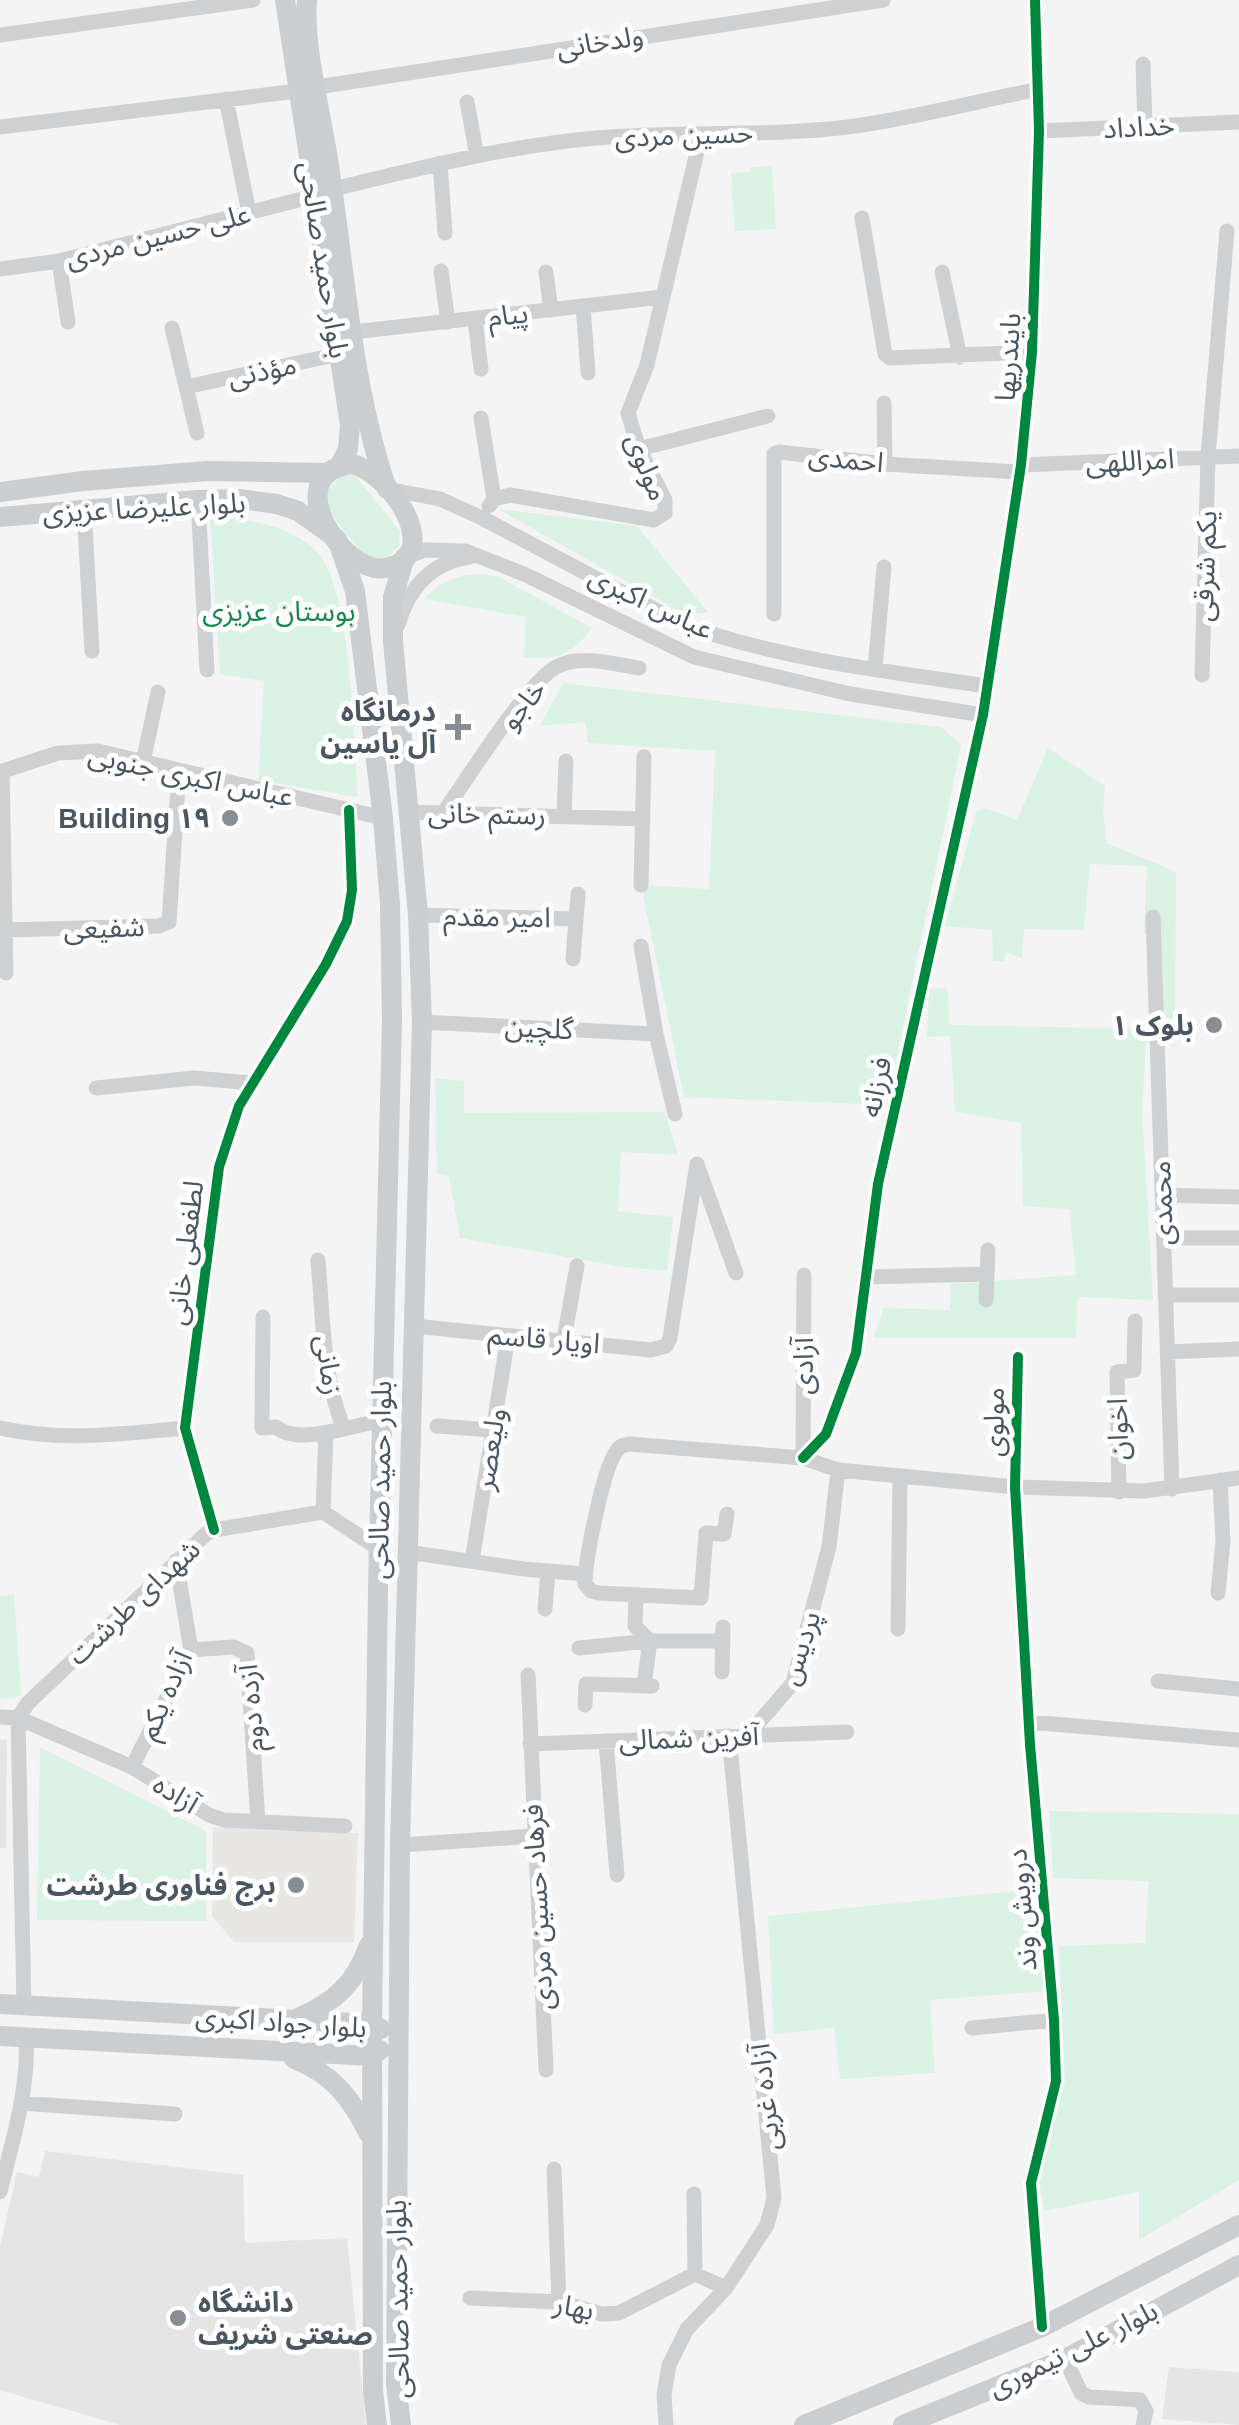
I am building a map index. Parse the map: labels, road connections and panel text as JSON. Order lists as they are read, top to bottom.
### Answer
{
  "streets": {
    "main road": [
      "بلوار حمید صالحی",
      "بلوار علیرضا عزیزی",
      "بلوار جواد اکبری",
      "بلوار علی تیموری"
    ],
    "street": [
      "ولدخانی",
      "خداداد",
      "حسین مردی",
      "علی حسین مردی",
      "پیام",
      "بایندریها",
      "مؤذنی",
      "احمدی",
      "امراللهی",
      "مولوی",
      "یکم شرقی",
      "عباس اکبری",
      "خاجو",
      "عباس اکبری جنوبی",
      "رستم خانی",
      "امیر مقدم",
      "شفیعی",
      "گلچین",
      "فرزانه",
      "محمدی",
      "لطفعلی خانی",
      "اویار قاسم",
      "زمانی",
      "آزادی",
      "اخوان",
      "ولیعصر",
      "شهدای طرشت",
      "پردیس",
      "آزاده یکم",
      "آزده دوم",
      "آفرین شمالی",
      "آزاده",
      "فرهاد حسین مردی",
      "درویش‌ وند",
      "آزاده غربی",
      "بهار"
    ]
  },
  "crossings": [
    ["ولدخانی", "بلوار حمید صالحی"],
    ["خداداد", "بایندریها"],
    ["حسین مردی", "علی حسین مردی"],
    ["حسین مردی", "بلوار حمید صالحی"],
    ["حسین مردی", "بایندریها"],
    ["حسین مردی", "مولوی"],
    ["علی حسین مردی", "بلوار حمید صالحی"],
    ["بلوار حمید صالحی", "پیام"],
    ["بلوار حمید صالحی", "مؤذنی"],
    ["بلوار حمید صالحی", "بلوار علیرضا عزیزی"],
    ["بلوار حمید صالحی", "عباس اکبری"],
    ["بلوار حمید صالحی", "عباس اکبری جنوبی"],
    ["بلوار حمید صالحی", "رستم خانی"],
    ["بلوار حمید صالحی", "امیر مقدم"],
    ["بلوار حمید صالحی", "گلچین"],
    ["بلوار حمید صالحی", "اویار قاسم"],
    ["بلوار حمید صالحی", "زمانی"],
    ["بلوار حمید صالحی", "بلوار جواد اکبری"],
    ["پیام", "مولوی"],
    ["بایندریها", "احمدی"],
    ["بایندریها", "امراللهی"],
    ["بایندریها", "عباس اکبری"],
    ["بایندریها", "فرزانه"],
    ["احمدی", "امراللهی"],
    ["امراللهی", "یکم شرقی"],
    ["مولوی", "درویش‌ وند"],
    ["بلوار علیرضا عزیزی", "عباس اکبری"],
    ["عباس اکبری", "فرزانه"],
    ["خاجو", "رستم خانی"],
    ["عباس اکبری جنوبی", "شفیعی"],
    ["عباس اکبری جنوبی", "لطفعلی خانی"],
    ["فرزانه", "آزادی"],
    ["لطفعلی خانی", "شهدای طرشت"],
    ["اویار قاسم", "ولیعصر"],
    ["شهدای طرشت", "آزاده یکم"],
    ["شهدای طرشت", "آزاده"],
    ["پردیس", "آفرین شمالی"],
    ["آزاده یکم", "آزده دوم"],
    ["آزاده یکم", "آزاده"],
    ["آزده دوم", "آزاده"],
    ["آفرین شمالی", "فرهاد حسین مردی"],
    ["آفرین شمالی", "آزاده غربی"],
    ["درویش‌ وند", "بلوار علی تیموری"]
  ],
  "parks": ["بوستان عزیزی"],
  "places": {
    "health": ["درمانگاه آل یاسین"],
    "other": [
      "Building ۱۹",
      "بلوک ۱",
      "برج فناوری طرشت",
      "دانشگاه صنعتی شریف"
    ]
  }
}
